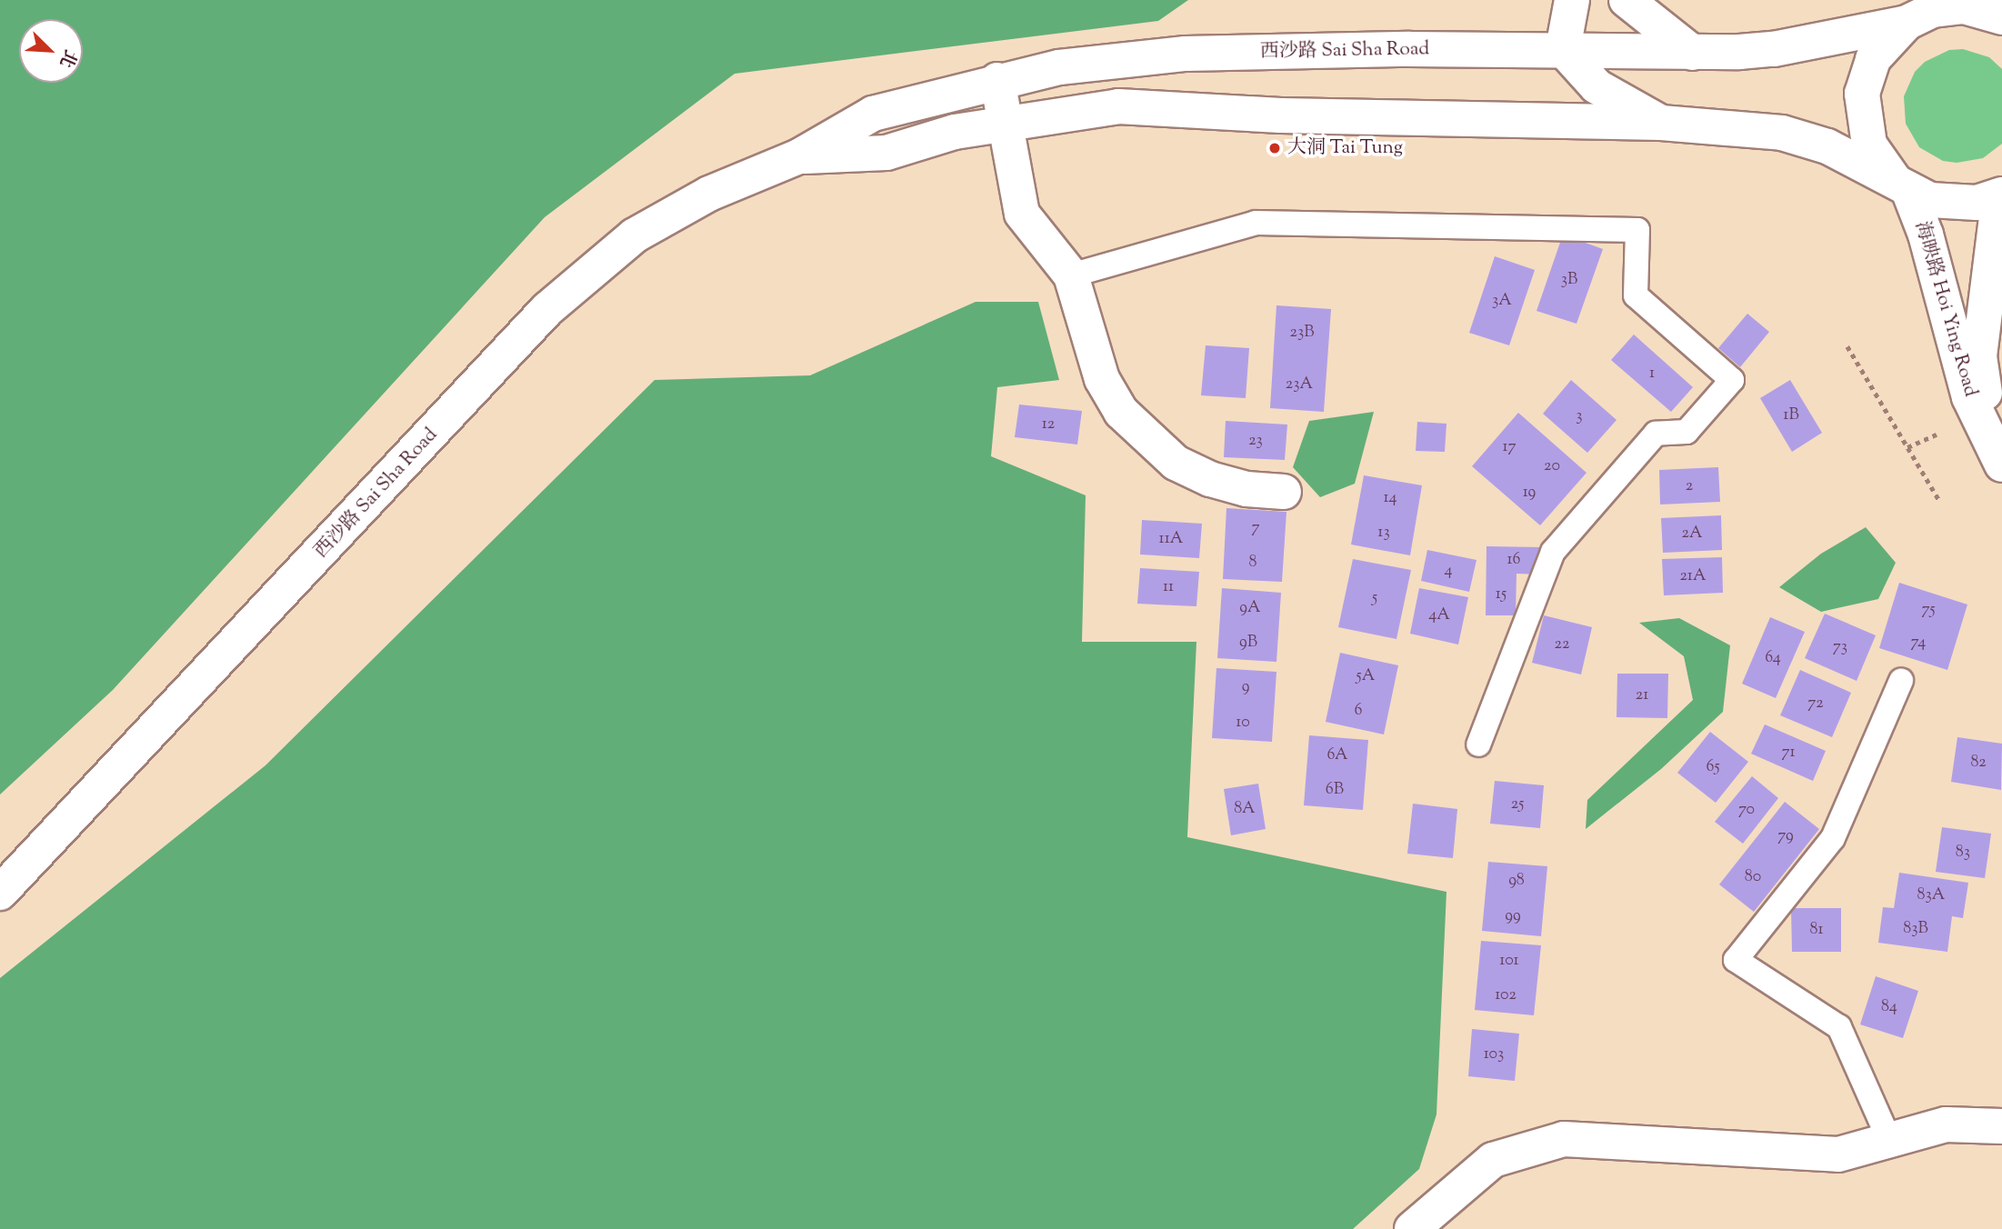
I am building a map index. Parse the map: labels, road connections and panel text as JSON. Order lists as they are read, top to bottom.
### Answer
{
  "streets": {
    "main road": ["西沙路 Sai Sha Road", "海映路 Hoi Ying Road"]
  },
  "crossings": [
    ["西沙路 Sai Sha Road", "海映路 Hoi Ying Road"]
  ],
  "places": ["大洞 Tai Tung"],
  "house_numbers": [
    "3B",
    "3A",
    "23B",
    "1",
    "23A",
    "1B",
    "3",
    "12",
    "23",
    "17",
    "20",
    "2",
    "19",
    "14",
    "7",
    "13",
    "2A",
    "11A",
    "16",
    "8",
    "4",
    "21A",
    "11",
    "15",
    "5",
    "9A",
    "75",
    "4A",
    "9B",
    "74",
    "22",
    "73",
    "64",
    "5A",
    "9",
    "21",
    "72",
    "6",
    "10",
    "71",
    "6A",
    "82",
    "65",
    "6B",
    "25",
    "8A",
    "70",
    "79",
    "83",
    "80",
    "98",
    "83A",
    "99",
    "83B",
    "81",
    "101",
    "102",
    "84",
    "103"
  ],
  "north": "bottom right"
}
